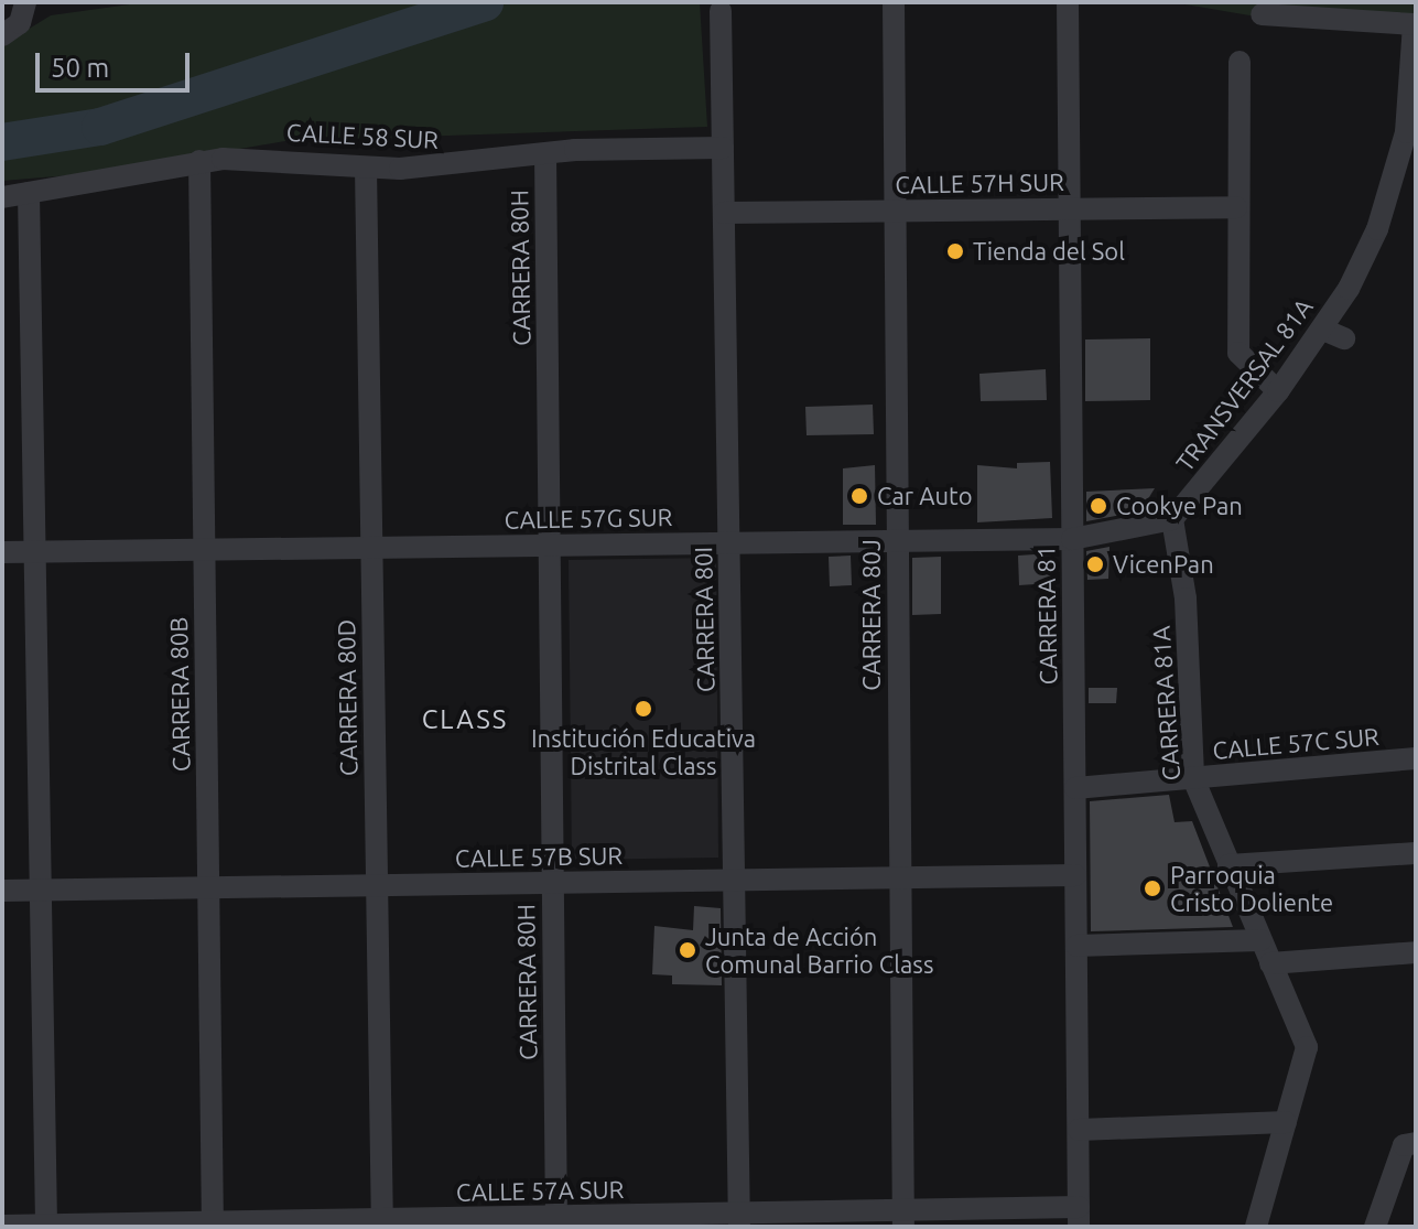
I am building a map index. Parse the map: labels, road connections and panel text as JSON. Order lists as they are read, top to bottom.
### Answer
{
  "streets": {
    "street": [
      "CALLE 58 SUR",
      "CALLE 57H SUR",
      "CARRERA 80H",
      "TRANSVERSAL 81A",
      "CALLE 57G SUR",
      "CARRERA 80J",
      "CARRERA 81",
      "CARRERA 80I",
      "CARRERA 80B",
      "CARRERA 80D",
      "CARRERA 81A",
      "CALLE 57C SUR",
      "CALLE 57B SUR",
      "CALLE 57A SUR"
    ]
  },
  "crossings": [
    ["CALLE 58 SUR", "CARRERA 80H"],
    ["CALLE 58 SUR", "CARRERA 80I"],
    ["CALLE 58 SUR", "CARRERA 80B"],
    ["CALLE 58 SUR", "CARRERA 80D"],
    ["CALLE 57H SUR", "CARRERA 80J"],
    ["CALLE 57H SUR", "CARRERA 81"],
    ["CALLE 57H SUR", "CARRERA 80I"],
    ["CARRERA 80H", "CALLE 57G SUR"],
    ["CARRERA 80H", "CALLE 57B SUR"],
    ["CARRERA 80H", "CALLE 57A SUR"],
    ["TRANSVERSAL 81A", "CALLE 57G SUR"],
    ["TRANSVERSAL 81A", "CARRERA 81A"],
    ["CALLE 57G SUR", "CARRERA 80J"],
    ["CALLE 57G SUR", "CARRERA 81"],
    ["CALLE 57G SUR", "CARRERA 80I"],
    ["CALLE 57G SUR", "CARRERA 80B"],
    ["CALLE 57G SUR", "CARRERA 80D"],
    ["CALLE 57G SUR", "CARRERA 81A"],
    ["CARRERA 80J", "CALLE 57B SUR"],
    ["CARRERA 80J", "CALLE 57A SUR"],
    ["CARRERA 81", "CALLE 57C SUR"],
    ["CARRERA 81", "CALLE 57B SUR"],
    ["CARRERA 81", "CALLE 57A SUR"],
    ["CARRERA 80I", "CALLE 57B SUR"],
    ["CARRERA 80I", "CALLE 57A SUR"],
    ["CARRERA 80B", "CALLE 57B SUR"],
    ["CARRERA 80B", "CALLE 57A SUR"],
    ["CARRERA 80D", "CALLE 57B SUR"],
    ["CARRERA 80D", "CALLE 57A SUR"],
    ["CARRERA 81A", "CALLE 57C SUR"]
  ],
  "districts": ["CLASS"],
  "places": [
    "Tienda del Sol",
    "Car Auto",
    "Cookye Pan",
    "VicenPan",
    "Institución Educativa Distrital Class",
    "Parroquia Cristo Doliente",
    "Junta de Acción Comunal Barrio Class"
  ],
  "scale_bar": "50 m"
}
